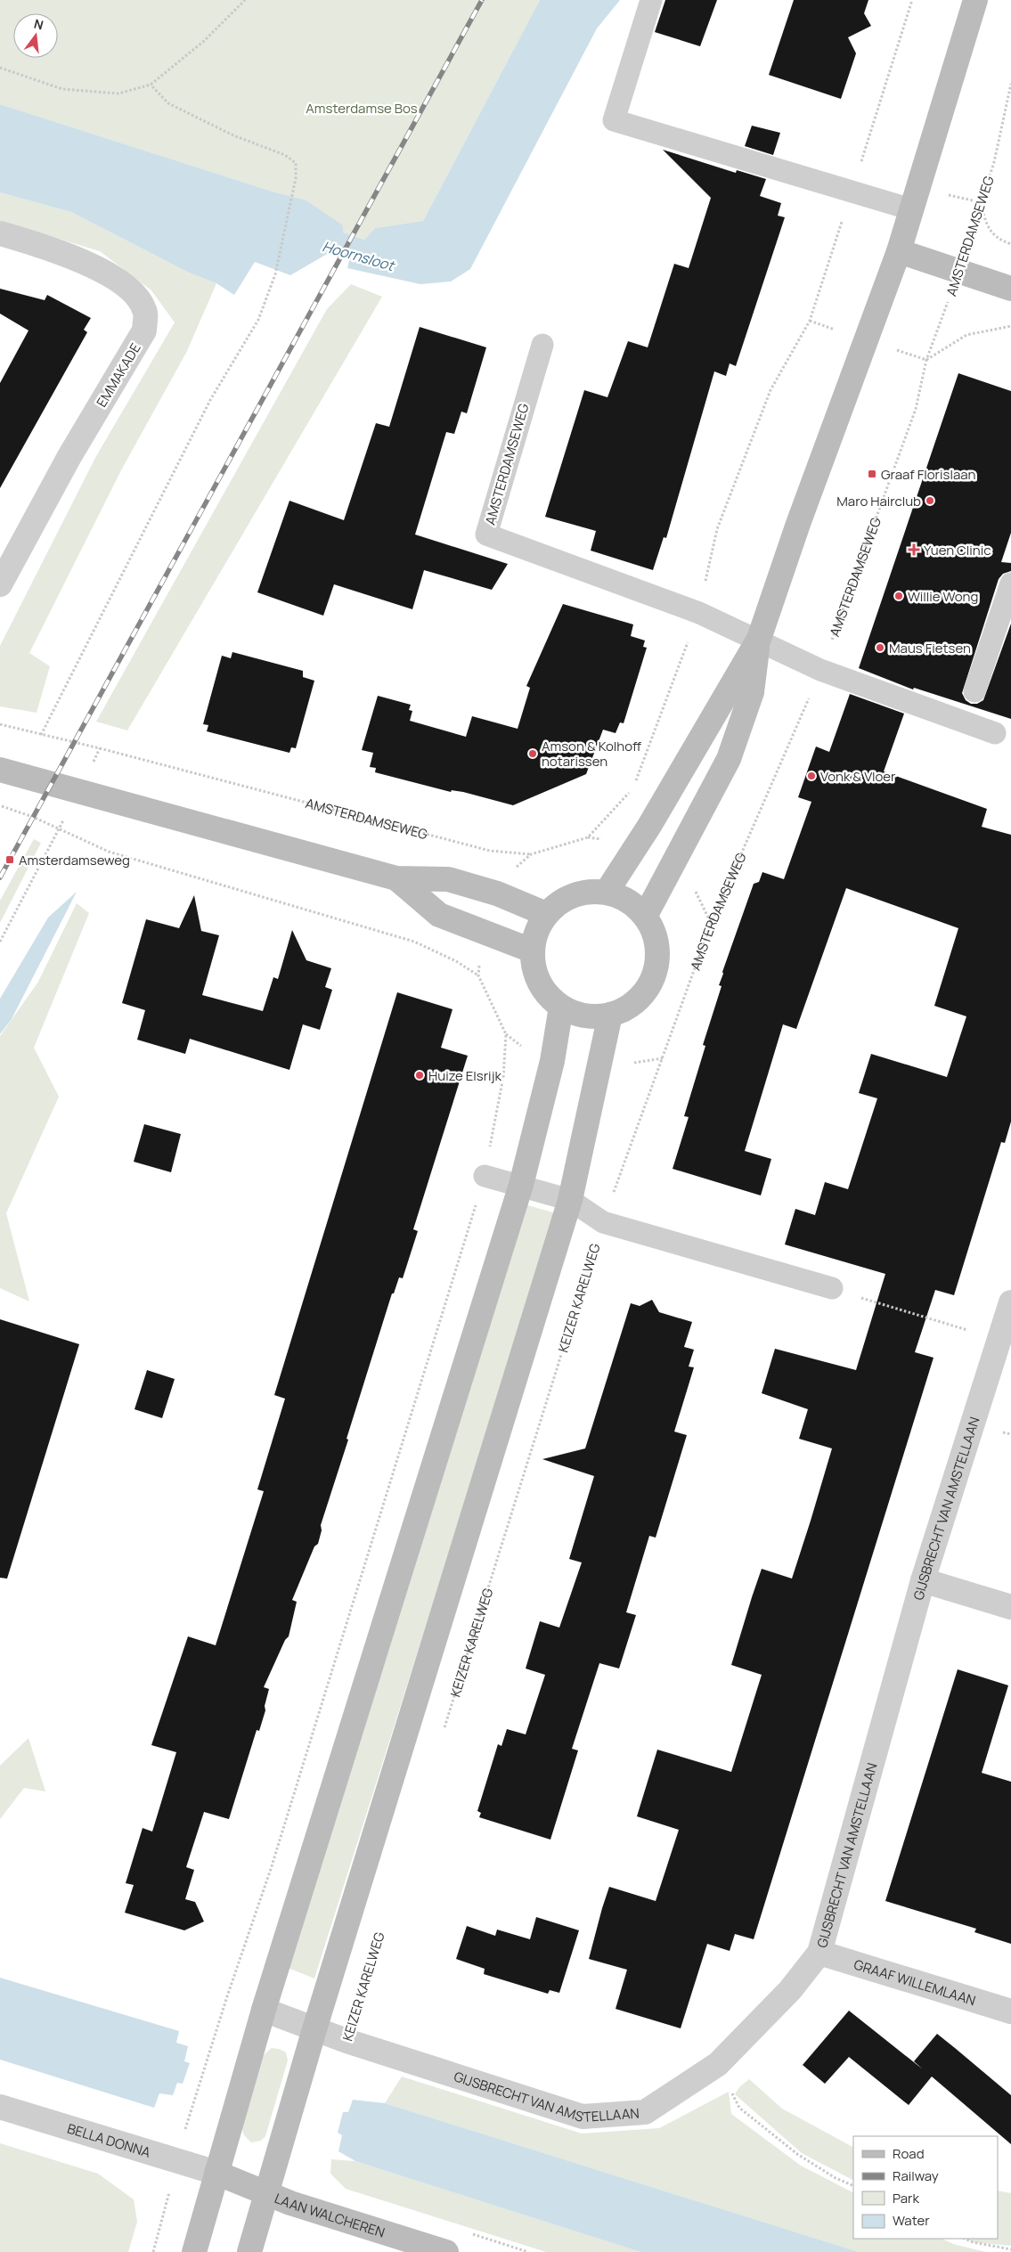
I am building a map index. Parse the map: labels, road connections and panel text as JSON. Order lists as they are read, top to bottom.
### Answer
{
  "streets": {
    "main road": ["LAAN WALCHEREN"],
    "street": [
      "EMMAKADE",
      "GIJSBRECHT VAN AMSTELLAAN",
      "GRAAF WILLEMLAAN",
      "BELLA DONNA"
    ],
    "lane": ["AMSTERDAMSEWEG"],
    "path": ["KEIZER KARELWEG"]
  },
  "crossings": [
    ["AMSTERDAMSEWEG", "KEIZER KARELWEG"],
    ["GIJSBRECHT VAN AMSTELLAAN", "GRAAF WILLEMLAAN"],
    ["BELLA DONNA", "LAAN WALCHEREN"]
  ],
  "water": ["Hoornsloot"],
  "parks": ["Amsterdamse Bos"],
  "places": {
    "transit": ["Graaf Florislaan", "Amsterdamseweg"],
    "other": [
      "Maro Hairclub",
      "Willie Wong",
      "Maus Fietsen",
      "Amson & Kolhoff notarissen",
      "Vonk & Vloer",
      "Huize Elsrijk"
    ],
    "health": ["Yuen Clinic"]
  },
  "legend": [
    "Road",
    "Railway",
    "Park",
    "Water"
  ],
  "north": "top"
}
